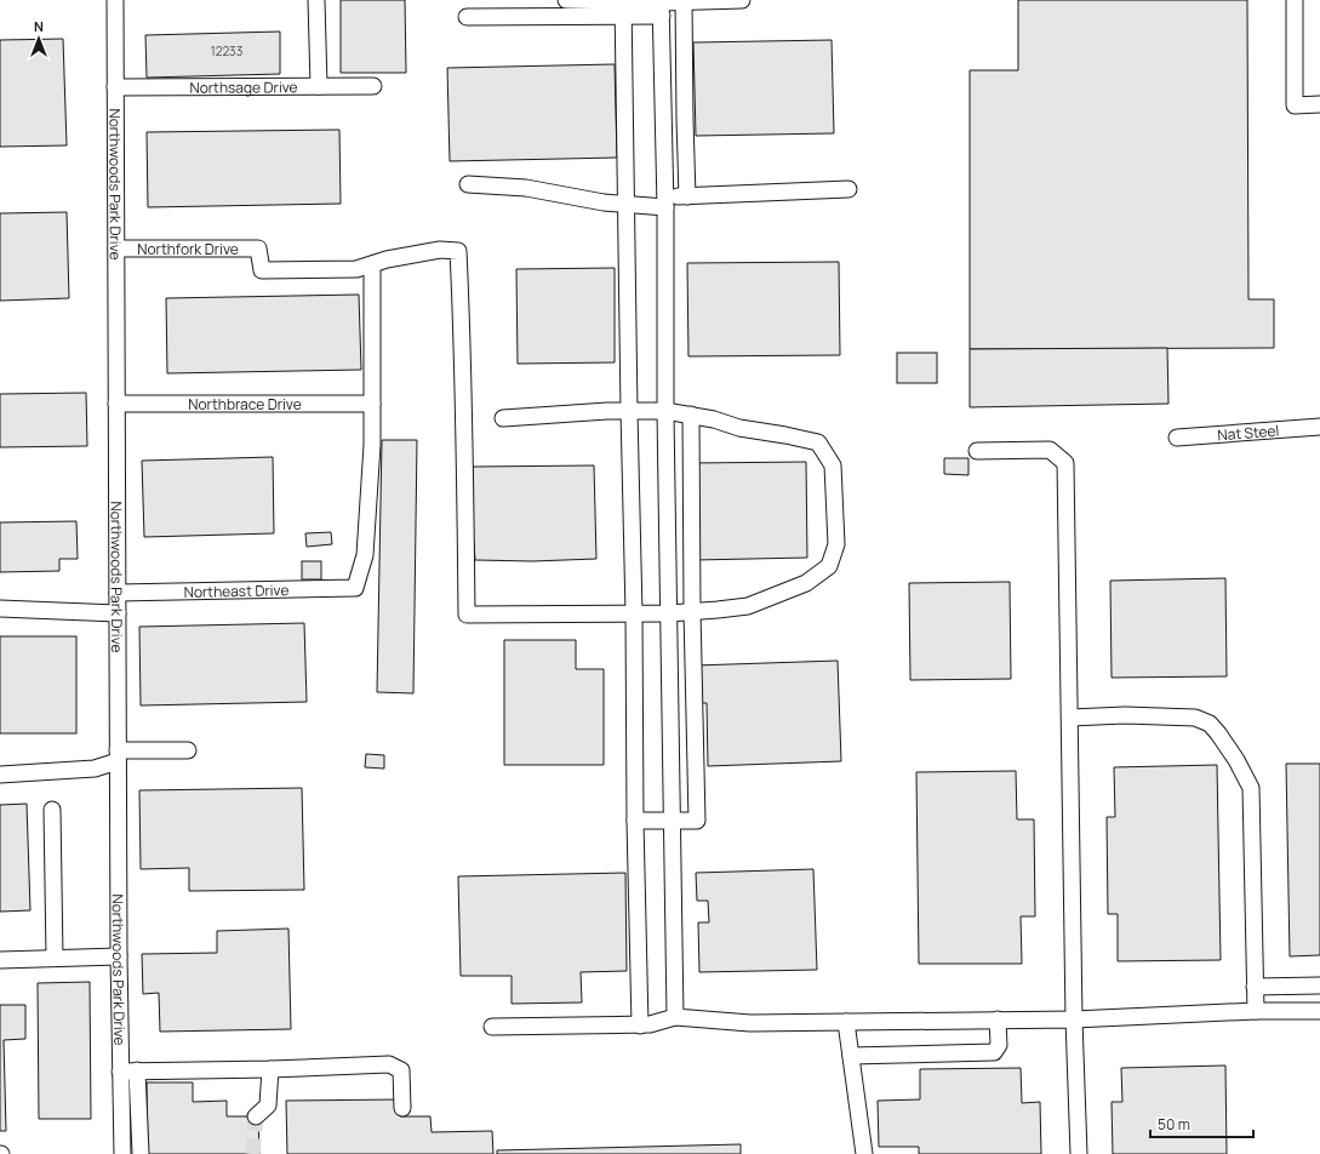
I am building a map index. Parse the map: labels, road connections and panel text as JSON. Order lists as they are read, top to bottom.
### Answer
{
  "streets": {
    "street": [
      "Northsage Drive",
      "Northwoods Park Drive",
      "Northfork Drive",
      "Northbrace Drive",
      "Nat Steel",
      "Northeast Drive"
    ]
  },
  "crossings": [
    ["Northsage Drive", "Northwoods Park Drive"],
    ["Northwoods Park Drive", "Northfork Drive"],
    ["Northwoods Park Drive", "Northbrace Drive"],
    ["Northwoods Park Drive", "Northeast Drive"],
    ["Northbrace Drive", "Northeast Drive"]
  ],
  "house_numbers": ["12233"],
  "scale_bar": "50 m",
  "north": "top"
}
